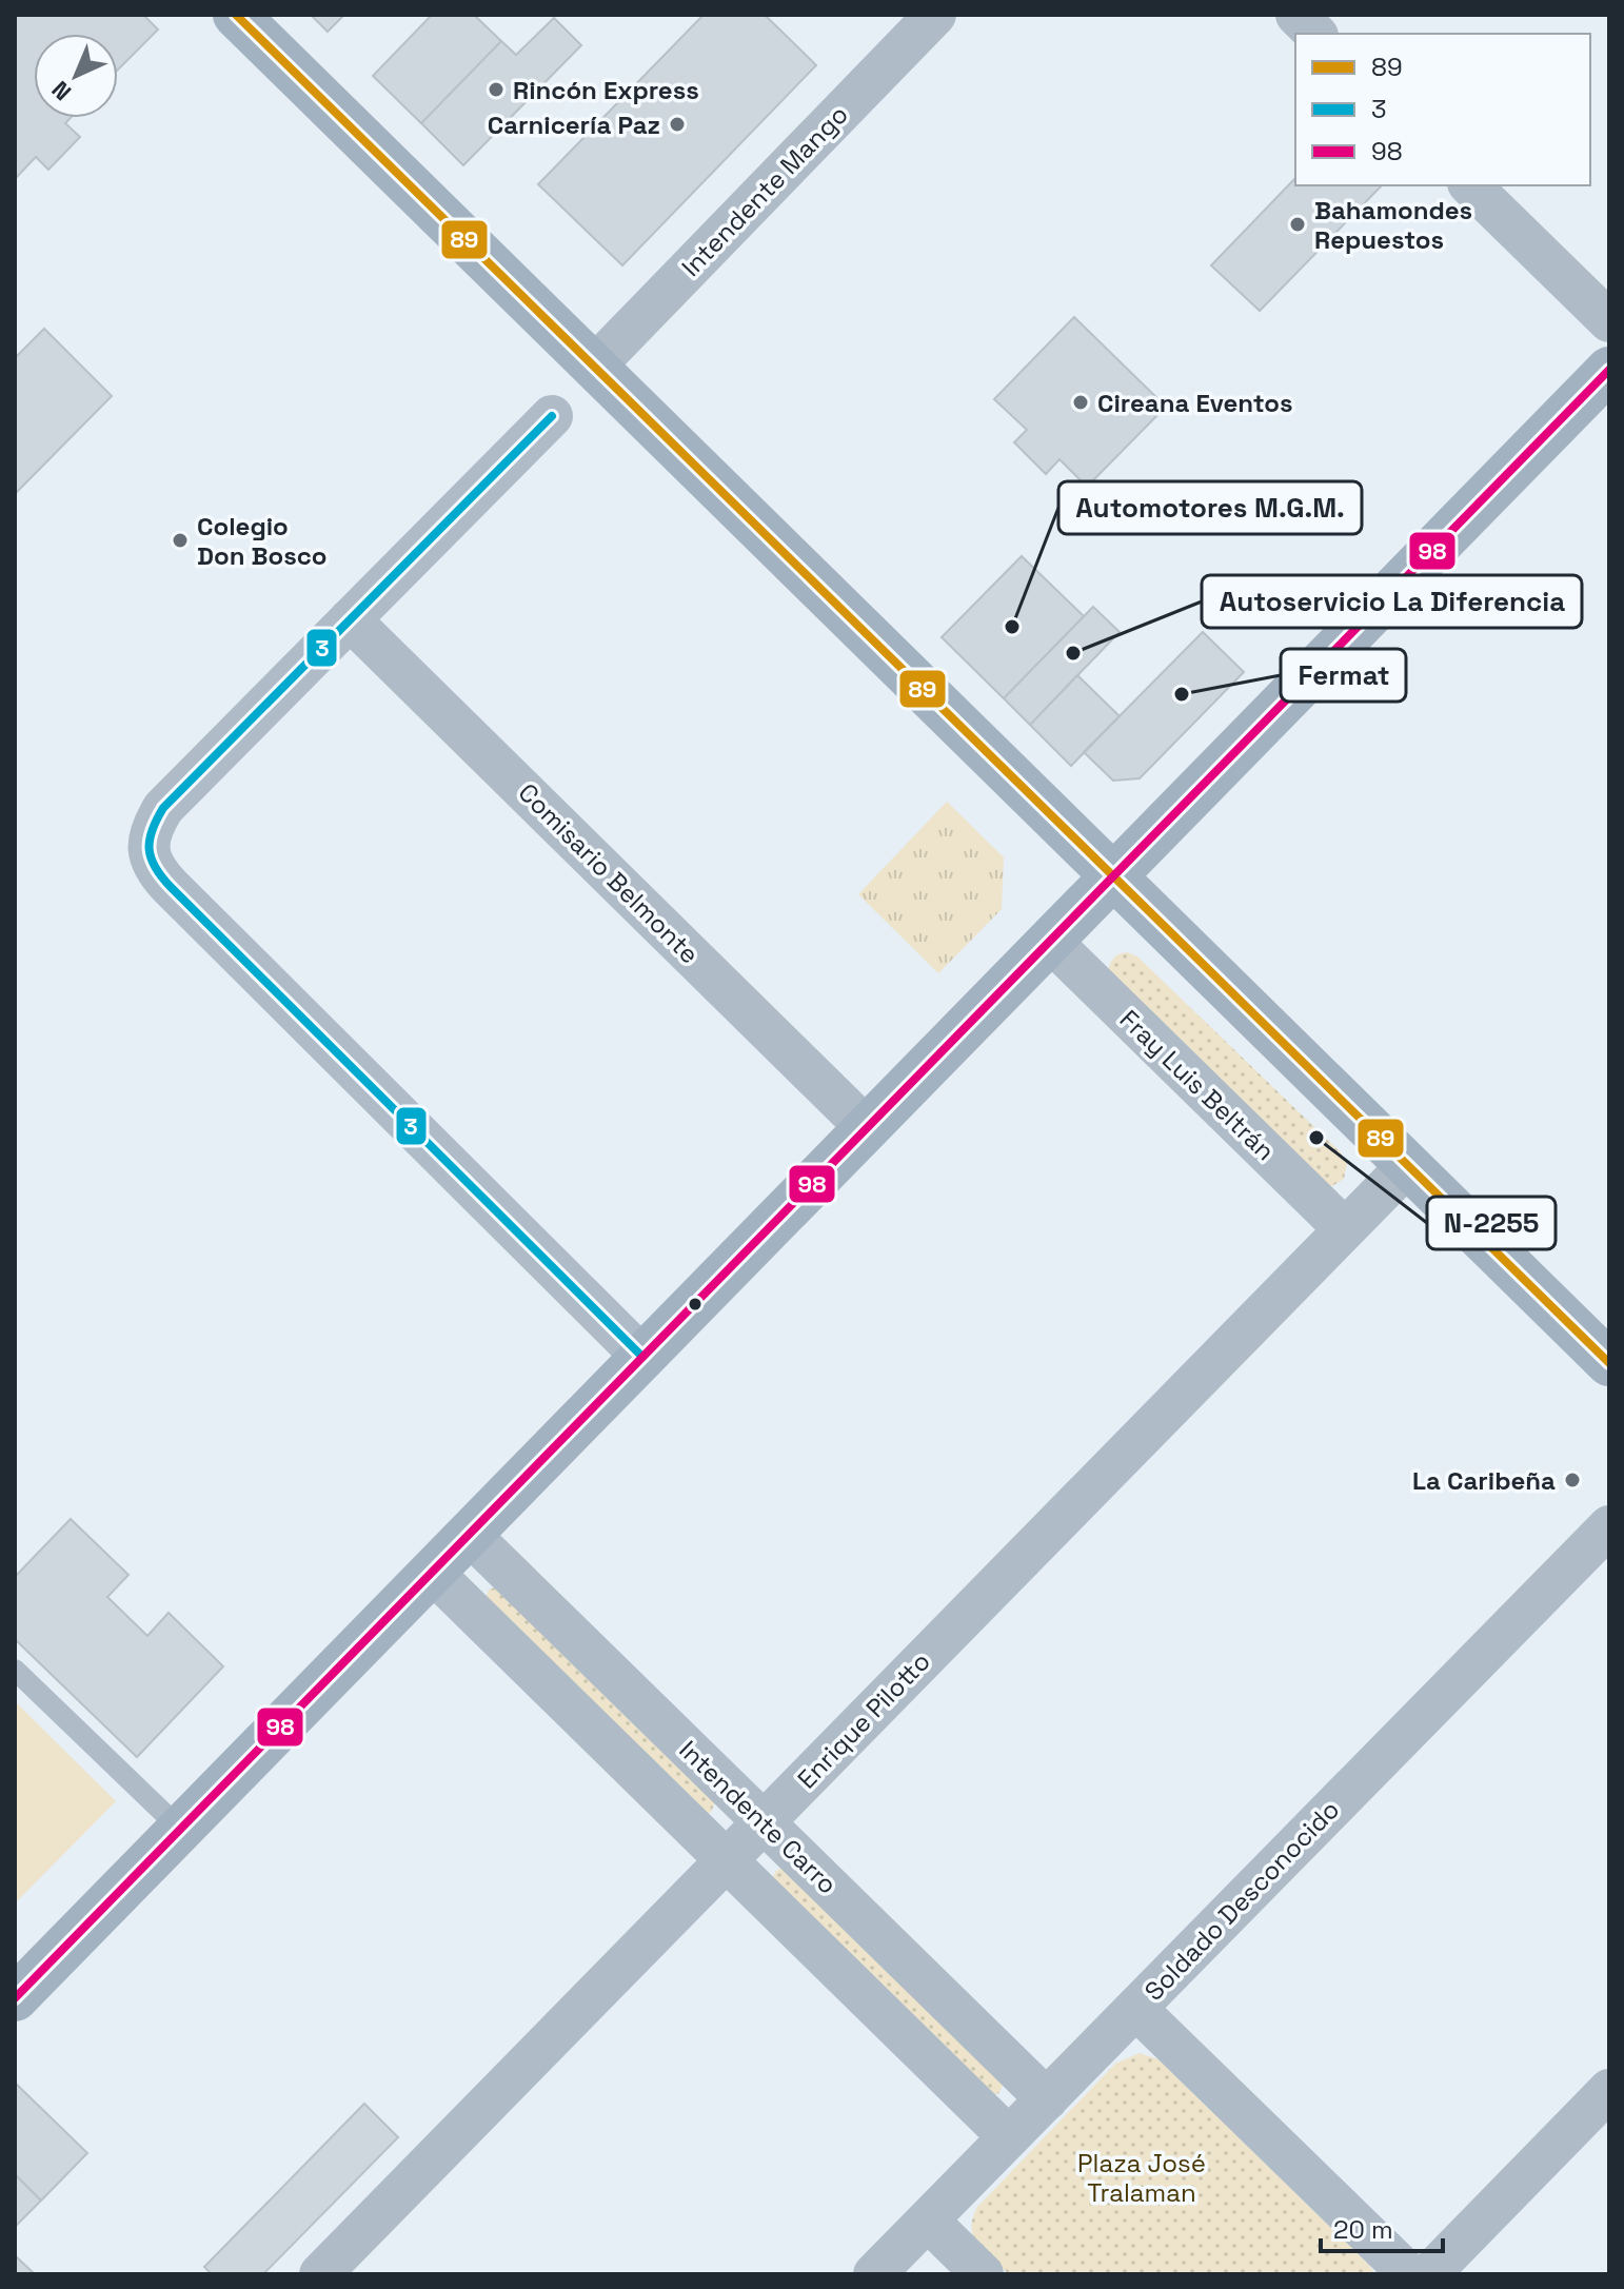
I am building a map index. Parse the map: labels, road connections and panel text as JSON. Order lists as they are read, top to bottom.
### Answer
{
  "streets": {
    "street": [
      "Intendente Mango",
      "Comisario Belmonte",
      "Fray Luis Beltrán",
      "Enrique Pilotto",
      "Intendente Carro",
      "Soldado Desconocido"
    ]
  },
  "crossings": [
    ["Fray Luis Beltrán", "Enrique Pilotto"],
    ["Enrique Pilotto", "Intendente Carro"],
    ["Intendente Carro", "Soldado Desconocido"]
  ],
  "parks": ["Plaza José Tralaman"],
  "places": [
    "Rincón Express",
    "Carnicería Paz",
    "Bahamondes Repuestos",
    "Cireana Eventos",
    "Colegio Don Bosco",
    "Automotores M.G.M.",
    "Autoservicio La Diferencia",
    "Fermat",
    "N-2255",
    "La Caribeña"
  ],
  "lines": ["transit line 89", "transit line 98", "transit line 3"],
  "legend": ["89", "3", "98"],
  "scale_bar": "20 m",
  "north": "bottom left"
}
